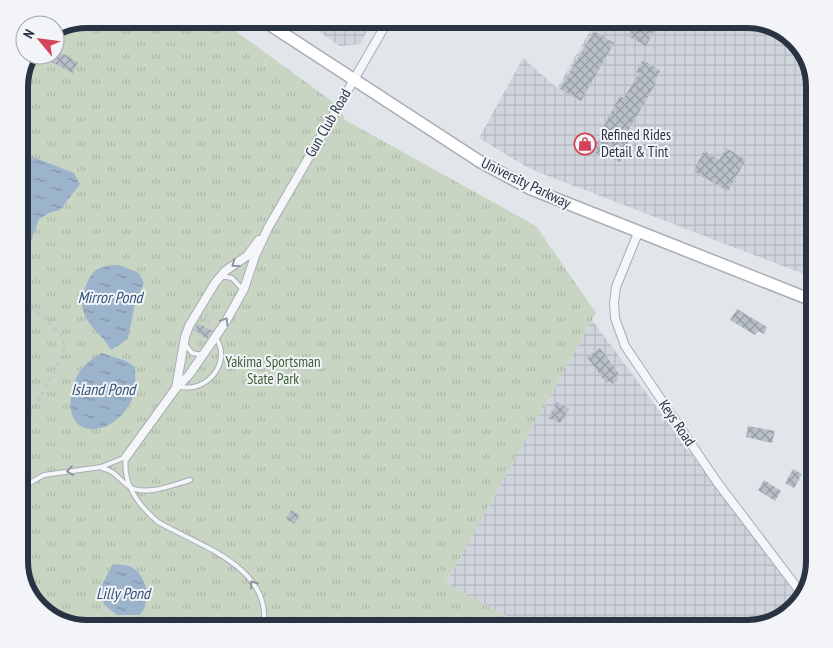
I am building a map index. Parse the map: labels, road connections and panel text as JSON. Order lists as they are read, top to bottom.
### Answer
{
  "streets": {
    "main road": ["University Parkway"],
    "street": ["Gun Club Road", "Keys Road"]
  },
  "crossings": [
    ["Gun Club Road", "University Parkway"],
    ["University Parkway", "Keys Road"]
  ],
  "water": ["Mirror Pond", "Island Pond", "Lilly Pond"],
  "parks": ["Yakima Sportsman State Park"],
  "places": {
    "shop": ["Refined Rides Detail & Tint"]
  },
  "north": "top left"
}
